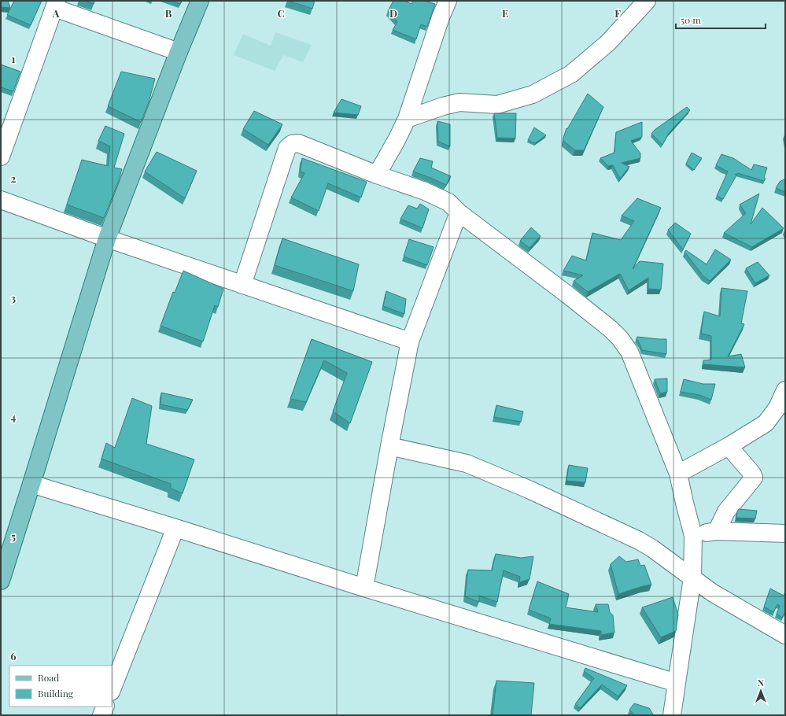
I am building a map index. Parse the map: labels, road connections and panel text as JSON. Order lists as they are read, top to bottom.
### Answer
{
  "legend": ["Road", "Building"],
  "scale_bar": "50 m",
  "north": "top",
  "grid": {
    "columns": [
      "A",
      "B",
      "C",
      "D",
      "E",
      "F"
    ],
    "rows": [
      "1",
      "2",
      "3",
      "4",
      "5",
      "6"
    ]
  }
}
